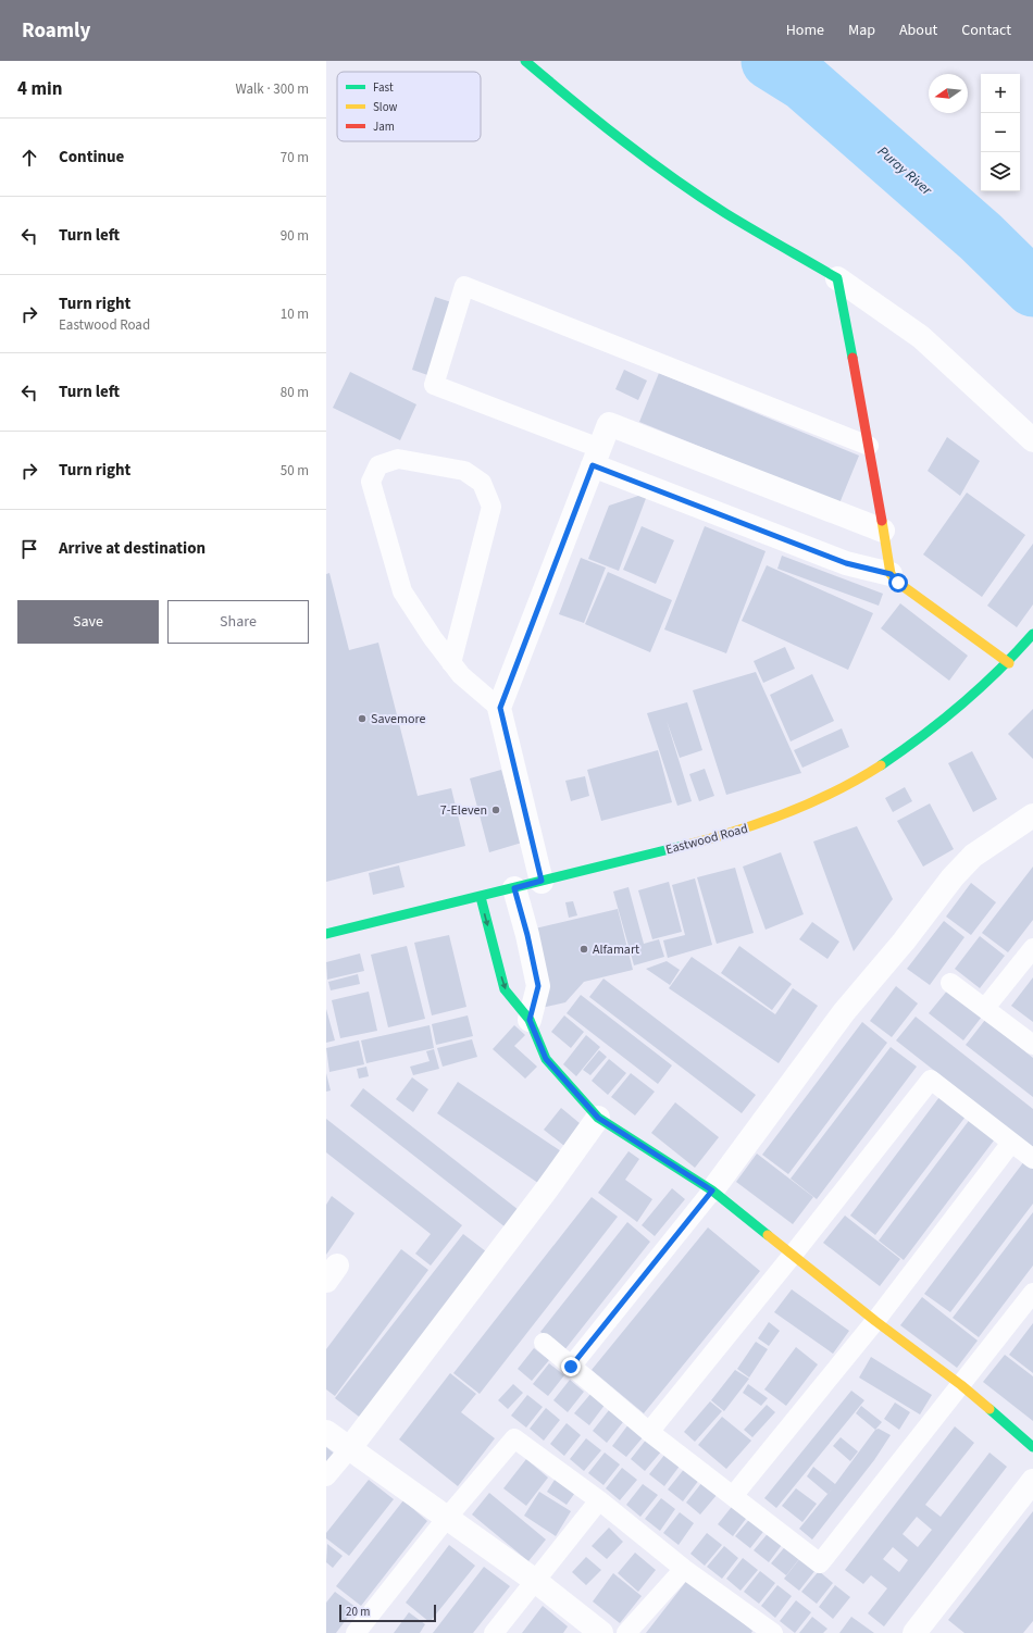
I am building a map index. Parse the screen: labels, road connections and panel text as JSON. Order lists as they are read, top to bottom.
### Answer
{
  "streets": {
    "street": ["Eastwood Road"]
  },
  "water": ["Puray River"],
  "places": ["Savemore", "7-Eleven", "Alfamart"],
  "legend": ["Fast", "Slow", "Jam"],
  "scale_bar": "20 m",
  "north": "left",
  "page": {
    "header": "Roamly",
    "nav": [
      "Home",
      "Map",
      "About",
      "Contact"
    ],
    "heading": ["4 min", "Walk · 300 m"],
    "map_buttons": ["+", "−"],
    "list": [
      ["Continue", "70 m"],
      ["Turn left", "90 m"],
      ["Turn right", "Eastwood Road", "10 m"],
      ["Turn left", "80 m"],
      ["Turn right", "50 m"],
      "Arrive at destination"
    ],
    "buttons": ["Save", "Share"],
    "scale": "20 m"
  }
}
